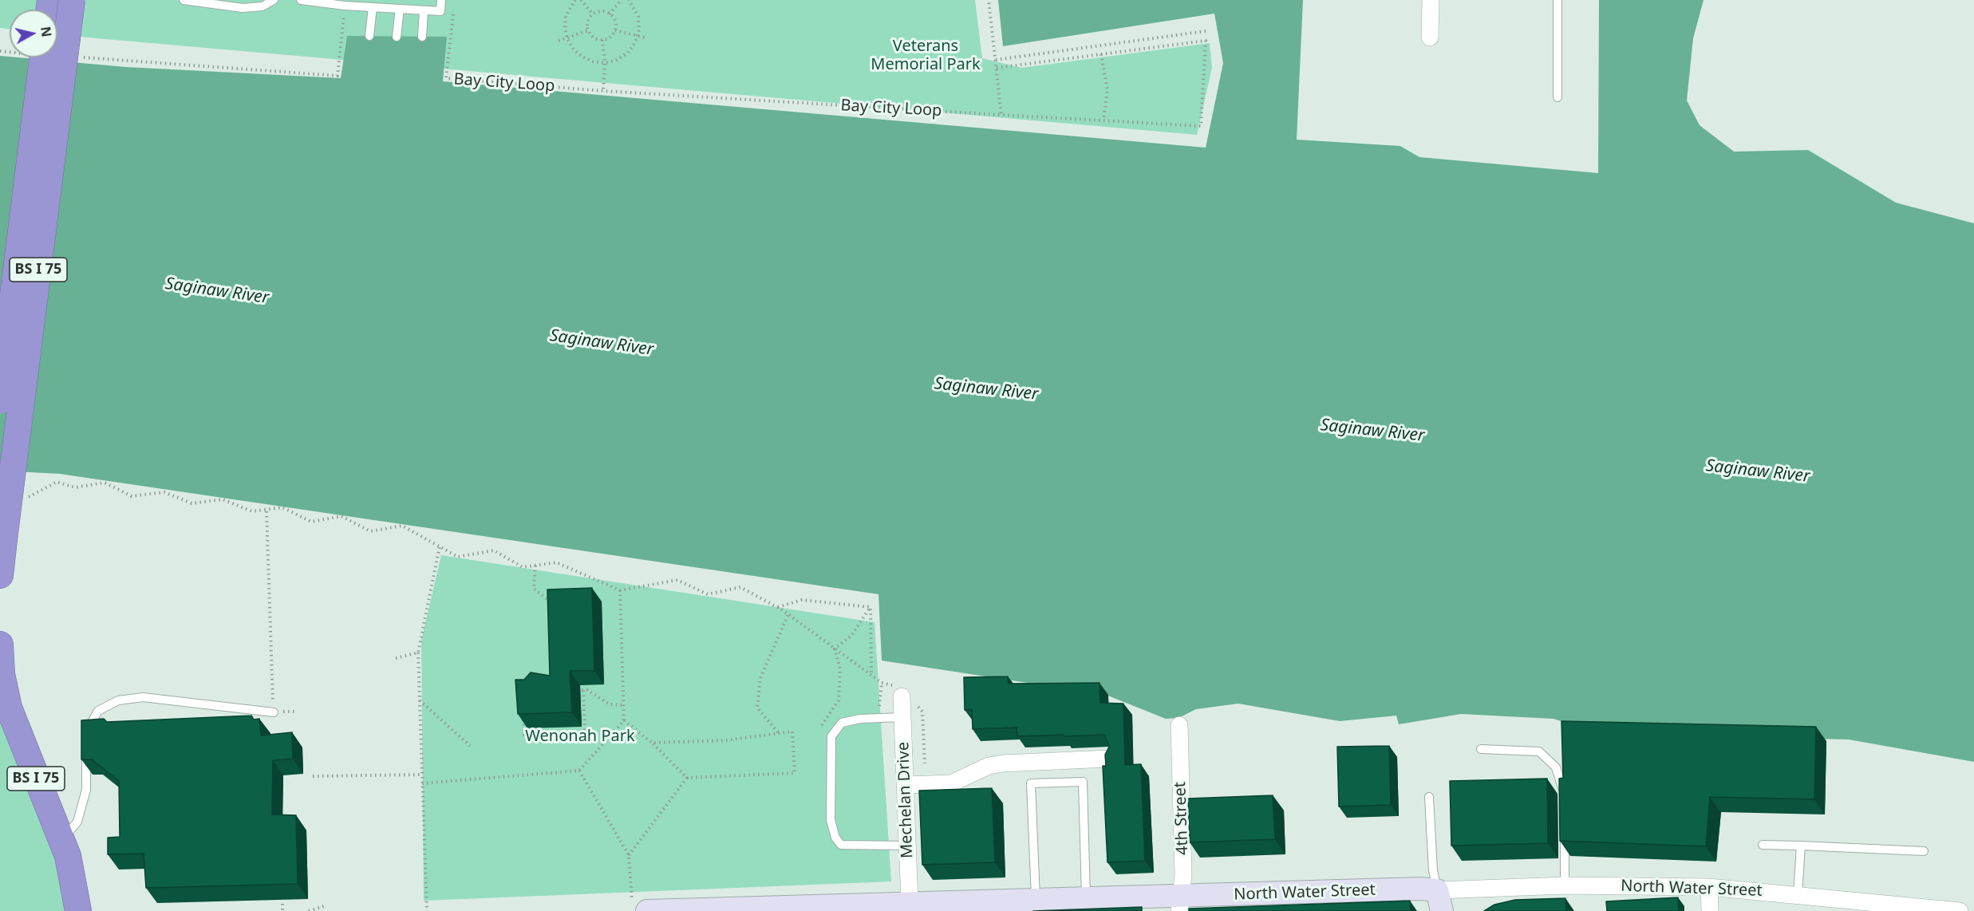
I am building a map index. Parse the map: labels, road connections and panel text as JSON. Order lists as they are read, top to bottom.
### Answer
{
  "streets": {
    "highway": ["BS I 75"],
    "street": ["Mechelan Drive", "4th Street", "North Water Street"],
    "path": ["Bay City Loop"]
  },
  "crossings": [
    ["Mechelan Drive", "North Water Street"],
    ["4th Street", "North Water Street"]
  ],
  "water": ["Saginaw River"],
  "parks": ["Veterans Memorial Park", "Wenonah Park"],
  "north": "right"
}
